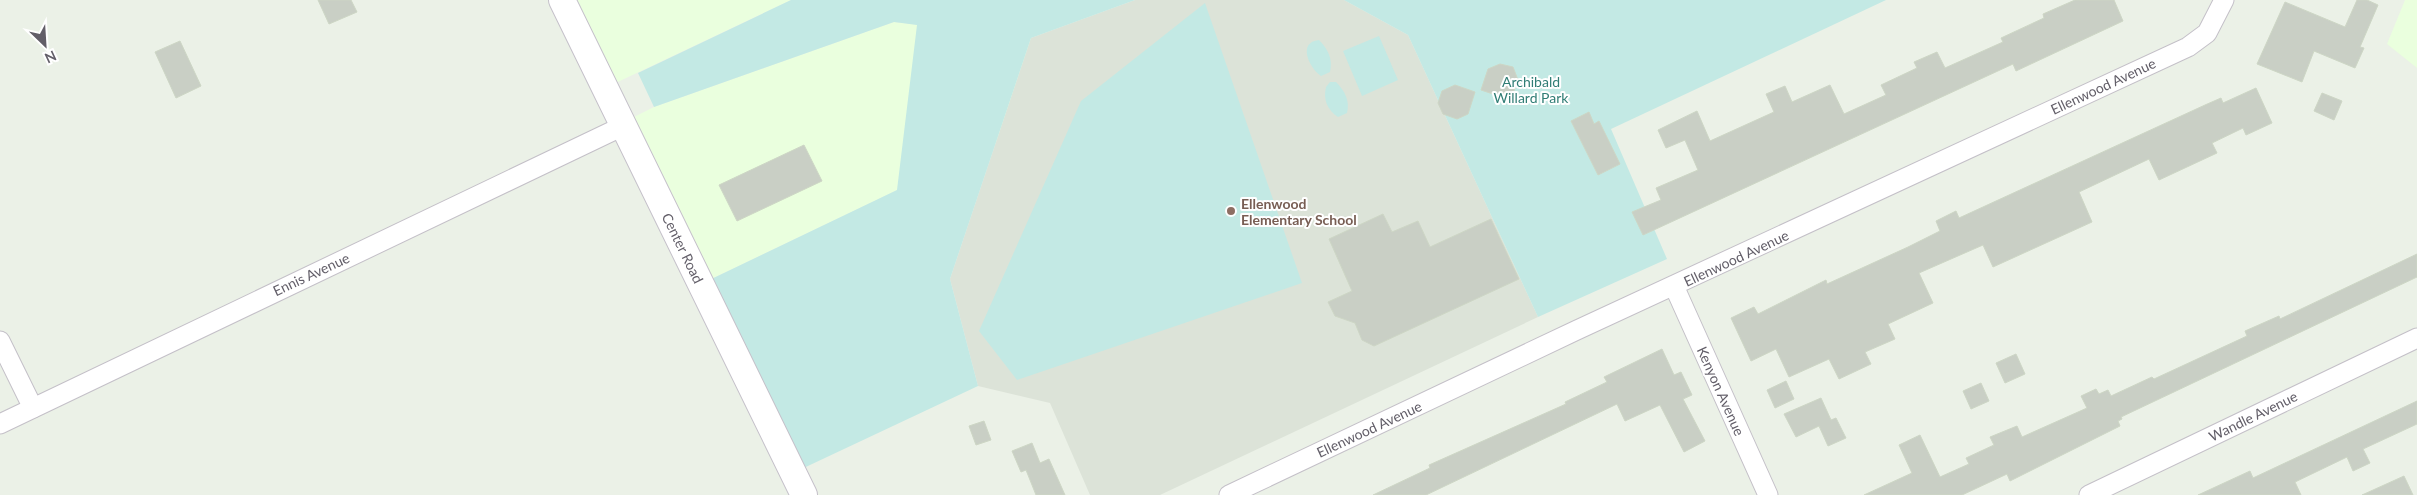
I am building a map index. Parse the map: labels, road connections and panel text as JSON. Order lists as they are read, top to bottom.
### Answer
{
  "streets": {
    "main road": ["Center Road"],
    "street": [
      "Ellenwood Avenue",
      "Ennis Avenue",
      "Kenyon Avenue",
      "Wandle Avenue"
    ]
  },
  "crossings": [
    ["Ellenwood Avenue", "Kenyon Avenue"],
    ["Center Road", "Ennis Avenue"]
  ],
  "parks": ["Archibald Willard Park"],
  "places": ["Ellenwood Elementary School"],
  "north": "bottom right"
}
